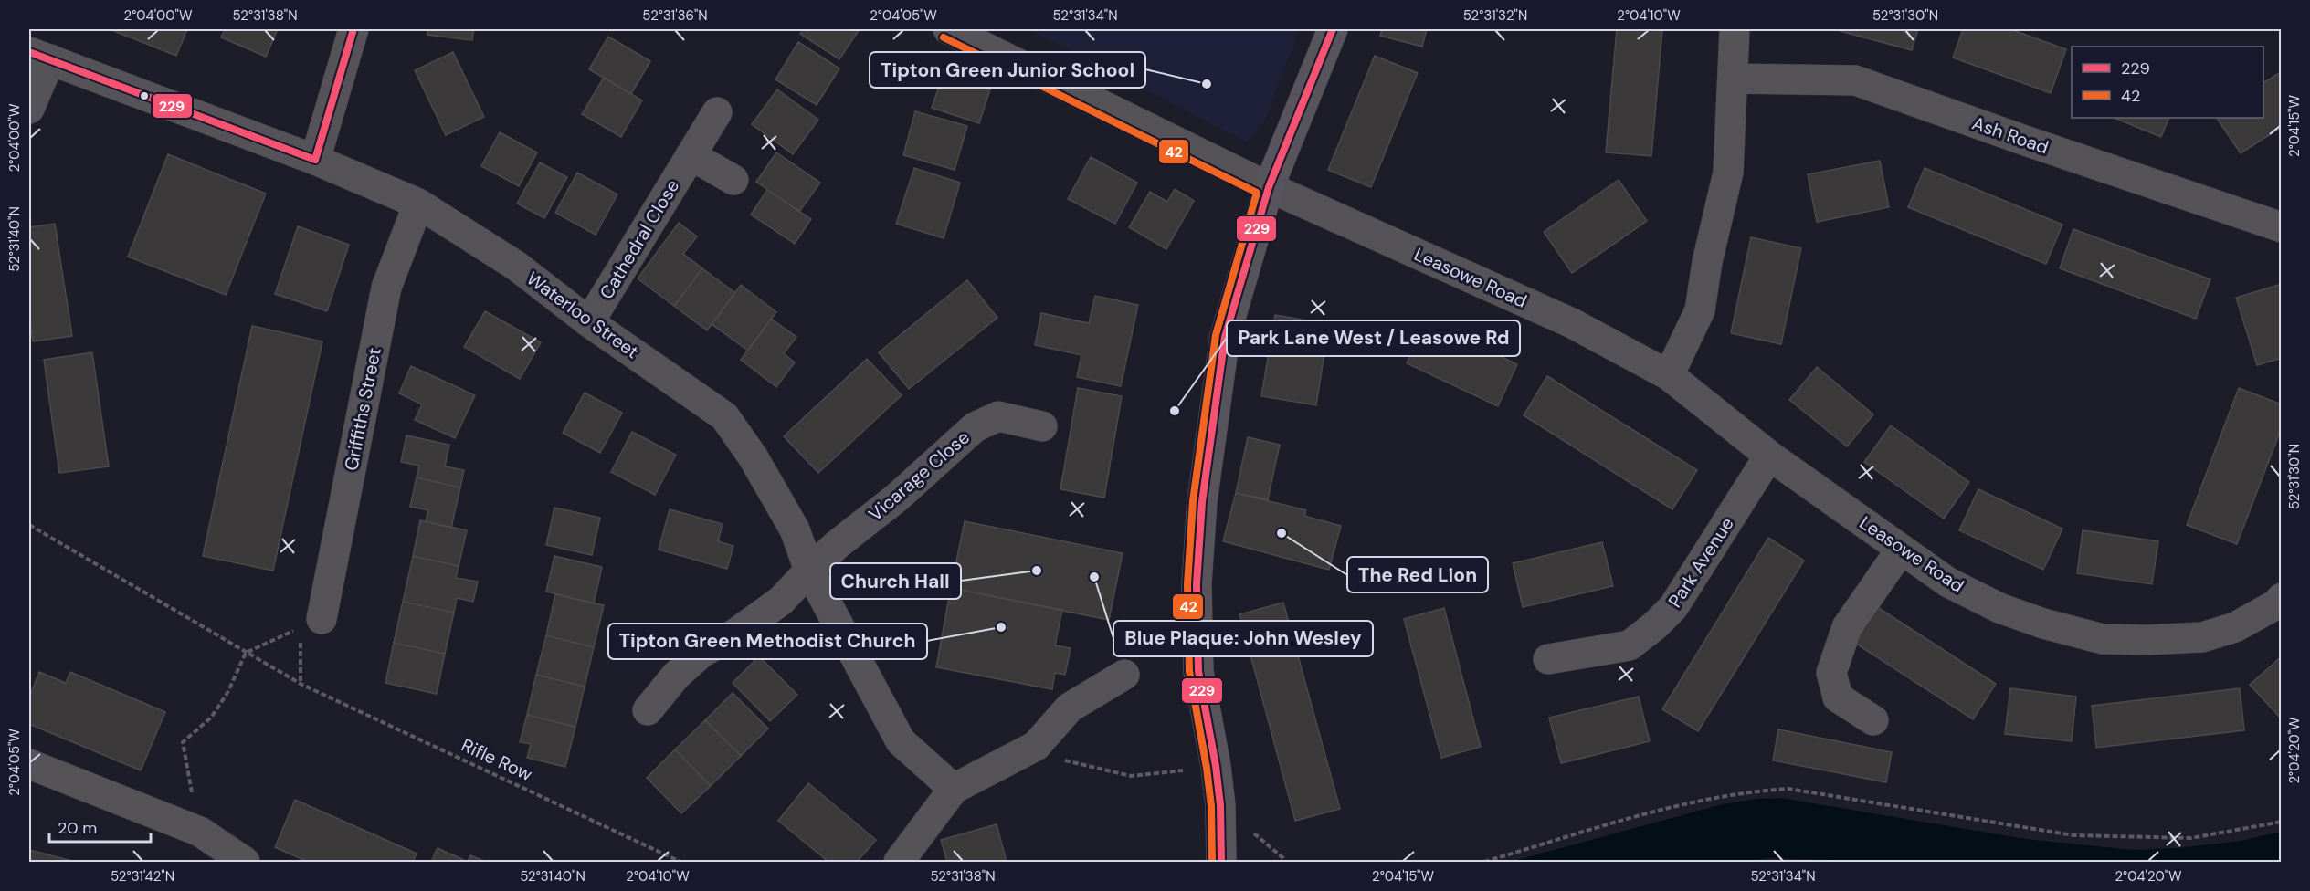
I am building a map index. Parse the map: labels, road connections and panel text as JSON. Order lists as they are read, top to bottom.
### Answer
{
  "streets": {
    "street": [
      "Ash Road",
      "Cathedral Close",
      "Leasowe Road",
      "Waterloo Street",
      "Griffiths Street",
      "Vicarage Close",
      "Park Avenue"
    ],
    "path": ["Rifle Row"]
  },
  "crossings": [
    ["Cathedral Close", "Waterloo Street"],
    ["Leasowe Road", "Park Avenue"],
    ["Waterloo Street", "Griffiths Street"],
    ["Waterloo Street", "Vicarage Close"]
  ],
  "places": [
    "Tipton Green Junior School",
    "Park Lane West / Leasowe Rd",
    "The Red Lion",
    "Church Hall",
    "Blue Plaque: John Wesley",
    "Tipton Green Methodist Church"
  ],
  "lines": ["transit line 229", "transit line 42"],
  "legend": ["229", "42"],
  "scale_bar": "20 m",
  "coordinates": [
    "2°04'00\"W",
    "52°31'38\"N",
    "52°31'36\"N",
    "2°04'05\"W",
    "52°31'34\"N",
    "52°31'32\"N",
    "2°04'10\"W",
    "52°31'30\"N",
    "2°04'15\"W",
    "52°31'40\"N",
    "2°04'20\"W",
    "52°31'42\"N"
  ]
}
